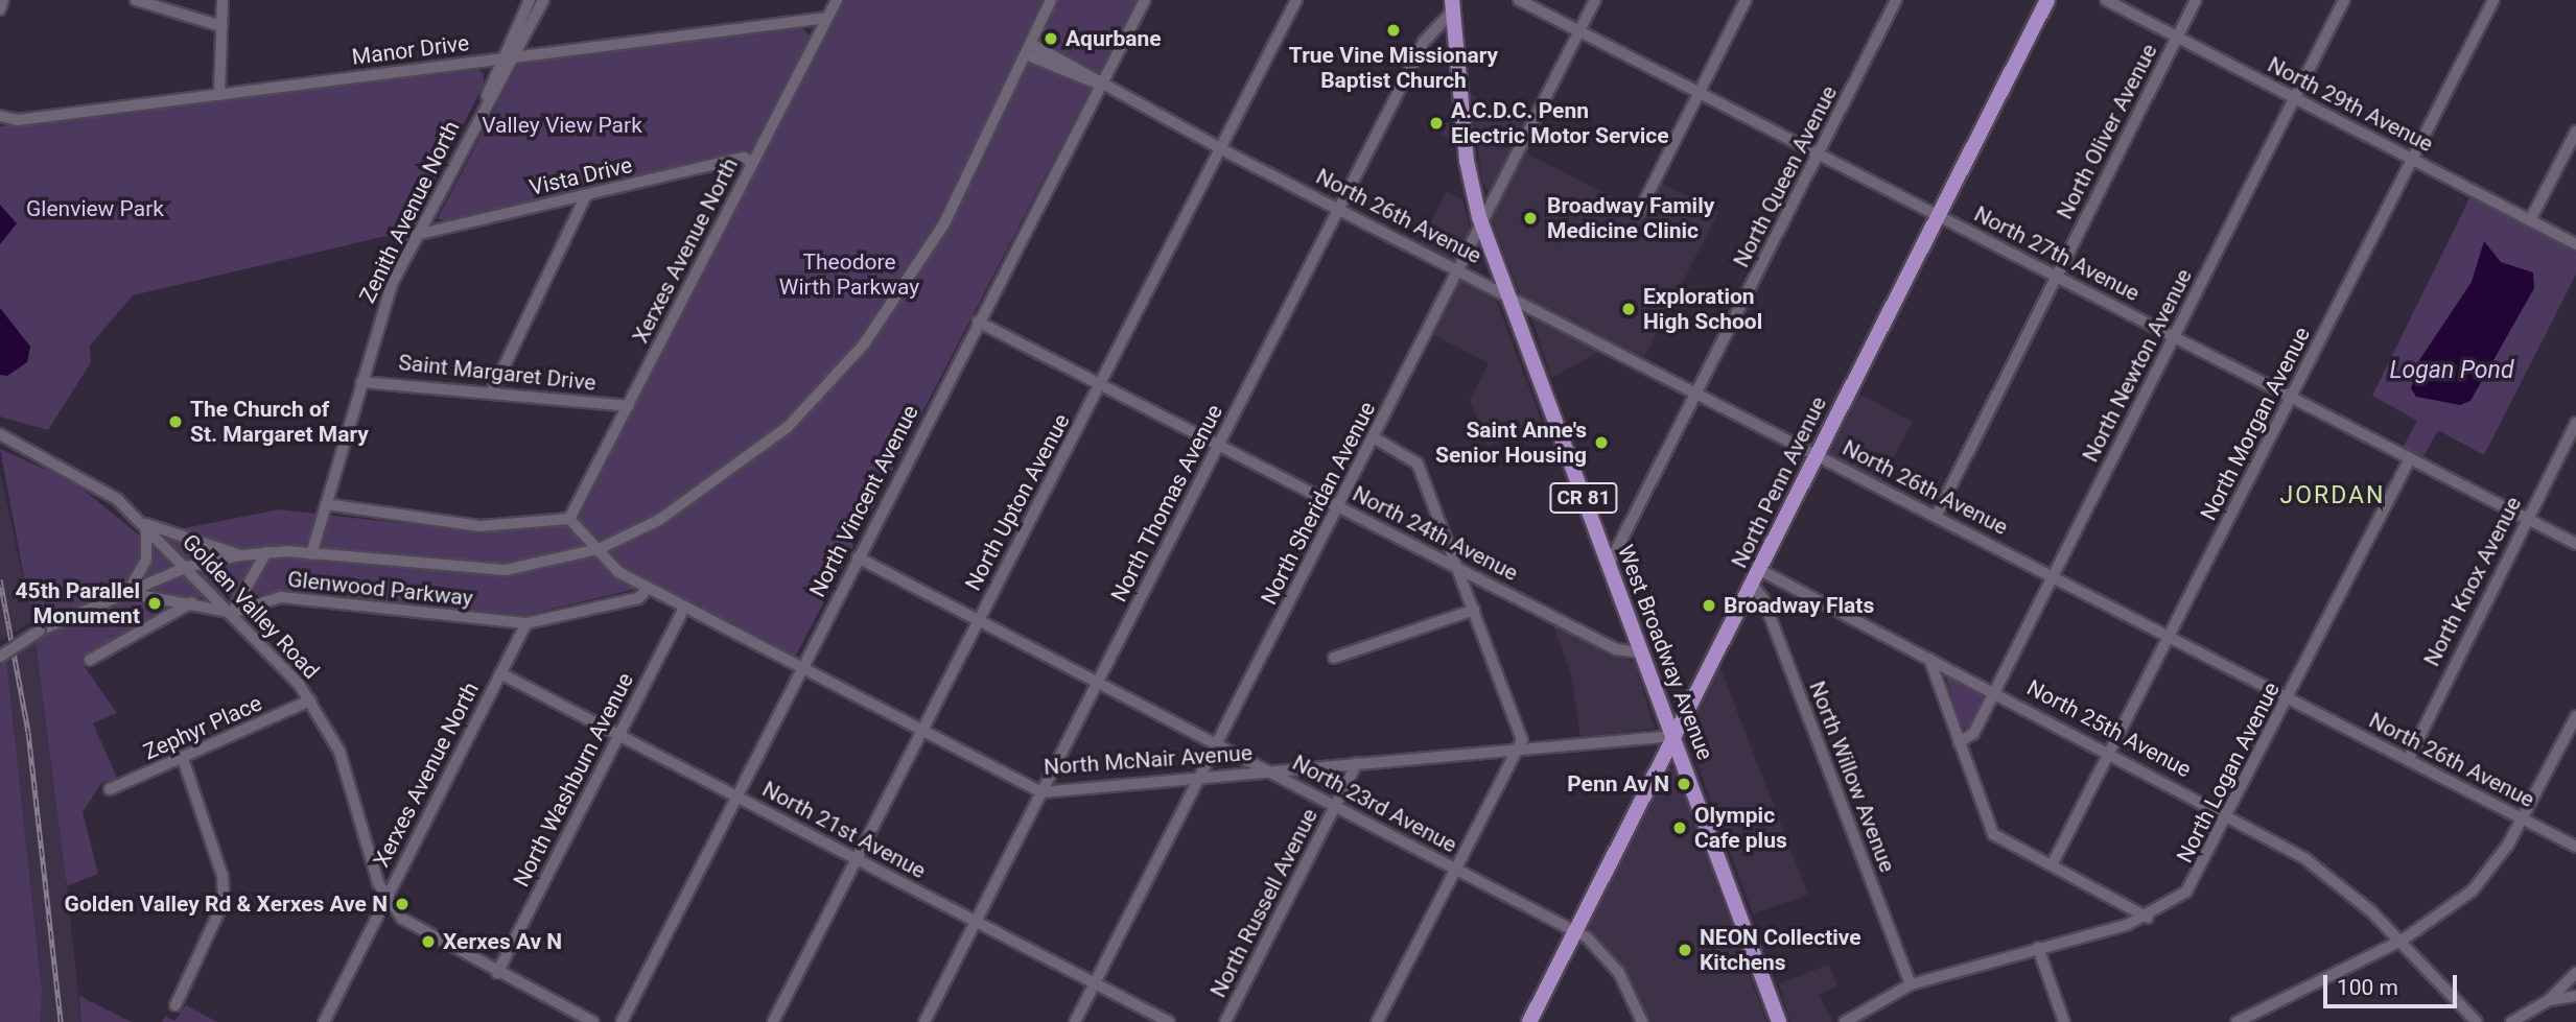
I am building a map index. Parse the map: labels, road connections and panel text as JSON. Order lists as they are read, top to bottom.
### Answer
{
  "streets": {
    "main road": ["North Penn Avenue", "CR 81", "West Broadway Avenue"],
    "street": [
      "Manor Drive",
      "North 29th Avenue",
      "North Oliver Avenue",
      "Vista Drive",
      "North Queen Avenue",
      "Zenith Avenue North",
      "North 26th Avenue",
      "Xerxes Avenue North",
      "North 27th Avenue",
      "North Newton Avenue",
      "Saint Margaret Drive",
      "North Morgan Avenue",
      "North Vincent Avenue",
      "North Upton Avenue",
      "North Thomas Avenue",
      "North Sheridan Avenue",
      "North 24th Avenue",
      "North Knox Avenue",
      "Glenwood Parkway",
      "Golden Valley Road",
      "Zephyr Place",
      "North 25th Avenue",
      "North McNair Avenue",
      "North Logan Avenue",
      "North Willow Avenue",
      "North Washburn Avenue",
      "North 23rd Avenue",
      "North 21st Avenue",
      "North Russell Avenue"
    ]
  },
  "crossings": [
    ["Manor Drive", "Zenith Avenue North"],
    ["Manor Drive", "Xerxes Avenue North"],
    ["North 29th Avenue", "North Oliver Avenue"],
    ["North 29th Avenue", "North Newton Avenue"],
    ["North 29th Avenue", "North Morgan Avenue"],
    ["North Oliver Avenue", "North 26th Avenue"],
    ["North Oliver Avenue", "North 27th Avenue"],
    ["Vista Drive", "Zenith Avenue North"],
    ["Vista Drive", "Xerxes Avenue North"],
    ["North Queen Avenue", "North 26th Avenue"],
    ["North Queen Avenue", "North 27th Avenue"],
    ["North Queen Avenue", "West Broadway Avenue"],
    ["Zenith Avenue North", "Saint Margaret Drive"],
    ["North 26th Avenue", "North Newton Avenue"],
    ["North 26th Avenue", "North Morgan Avenue"],
    ["North 26th Avenue", "North Penn Avenue"],
    ["North 26th Avenue", "North Vincent Avenue"],
    ["North 26th Avenue", "North Upton Avenue"],
    ["North 26th Avenue", "North Thomas Avenue"],
    ["North 26th Avenue", "North Sheridan Avenue"],
    ["North 26th Avenue", "North Knox Avenue"],
    ["North 26th Avenue", "West Broadway Avenue"],
    ["North 26th Avenue", "North Logan Avenue"],
    ["Xerxes Avenue North", "Saint Margaret Drive"],
    ["Xerxes Avenue North", "Glenwood Parkway"],
    ["Xerxes Avenue North", "Golden Valley Road"],
    ["Xerxes Avenue North", "North 21st Avenue"],
    ["North 27th Avenue", "North Newton Avenue"],
    ["North 27th Avenue", "North Morgan Avenue"],
    ["North 27th Avenue", "North Penn Avenue"],
    ["North 27th Avenue", "North Sheridan Avenue"],
    ["North 27th Avenue", "North Knox Avenue"],
    ["North 27th Avenue", "North Logan Avenue"],
    ["North Newton Avenue", "North 25th Avenue"],
    ["North Morgan Avenue", "North 25th Avenue"],
    ["North Penn Avenue", "West Broadway Avenue"],
    ["North Penn Avenue", "North 25th Avenue"],
    ["North Penn Avenue", "North McNair Avenue"],
    ["North Penn Avenue", "North Willow Avenue"],
    ["North Penn Avenue", "North 23rd Avenue"],
    ["North Vincent Avenue", "North 24th Avenue"],
    ["North Vincent Avenue", "North McNair Avenue"],
    ["North Vincent Avenue", "North 23rd Avenue"],
    ["North Vincent Avenue", "North 21st Avenue"],
    ["North Upton Avenue", "North 24th Avenue"],
    ["North Upton Avenue", "North McNair Avenue"],
    ["North Upton Avenue", "North 23rd Avenue"],
    ["North Upton Avenue", "North 21st Avenue"],
    ["North Thomas Avenue", "North 24th Avenue"],
    ["North Thomas Avenue", "West Broadway Avenue"],
    ["North Thomas Avenue", "North McNair Avenue"],
    ["North Thomas Avenue", "North 23rd Avenue"],
    ["North Thomas Avenue", "North 21st Avenue"],
    ["North Sheridan Avenue", "North 24th Avenue"],
    ["North Sheridan Avenue", "West Broadway Avenue"],
    ["North Sheridan Avenue", "North McNair Avenue"],
    ["North Sheridan Avenue", "North 23rd Avenue"],
    ["North Sheridan Avenue", "North 21st Avenue"],
    ["North 24th Avenue", "West Broadway Avenue"],
    ["Glenwood Parkway", "Golden Valley Road"],
    ["Golden Valley Road", "Zephyr Place"],
    ["Golden Valley Road", "North Washburn Avenue"],
    ["West Broadway Avenue", "North McNair Avenue"],
    ["North 25th Avenue", "North Logan Avenue"],
    ["North McNair Avenue", "North Washburn Avenue"],
    ["North McNair Avenue", "North 23rd Avenue"],
    ["North McNair Avenue", "North Russell Avenue"],
    ["North Logan Avenue", "North Willow Avenue"],
    ["North Washburn Avenue", "North 21st Avenue"],
    ["North 23rd Avenue", "North Russell Avenue"]
  ],
  "districts": ["JORDAN"],
  "water": ["Logan Pond"],
  "parks": ["Valley View Park", "Glenview Park", "Theodore Wirth Parkway"],
  "places": [
    "True Vine Missionary Baptist Church",
    "Aqurbane",
    "A.C.D.C. Penn Electric Motor Service",
    "Broadway Family Medicine Clinic",
    "Exploration High School",
    "The Church of St. Margaret Mary",
    "Saint Anne's Senior Housing",
    "45th Parallel Monument",
    "Broadway Flats",
    "Penn Av N",
    "Olympic Cafe plus",
    "Golden Valley Rd & Xerxes Ave N",
    "Xerxes Av N",
    "NEON Collective Kitchens"
  ],
  "scale_bar": "100 m"
}
